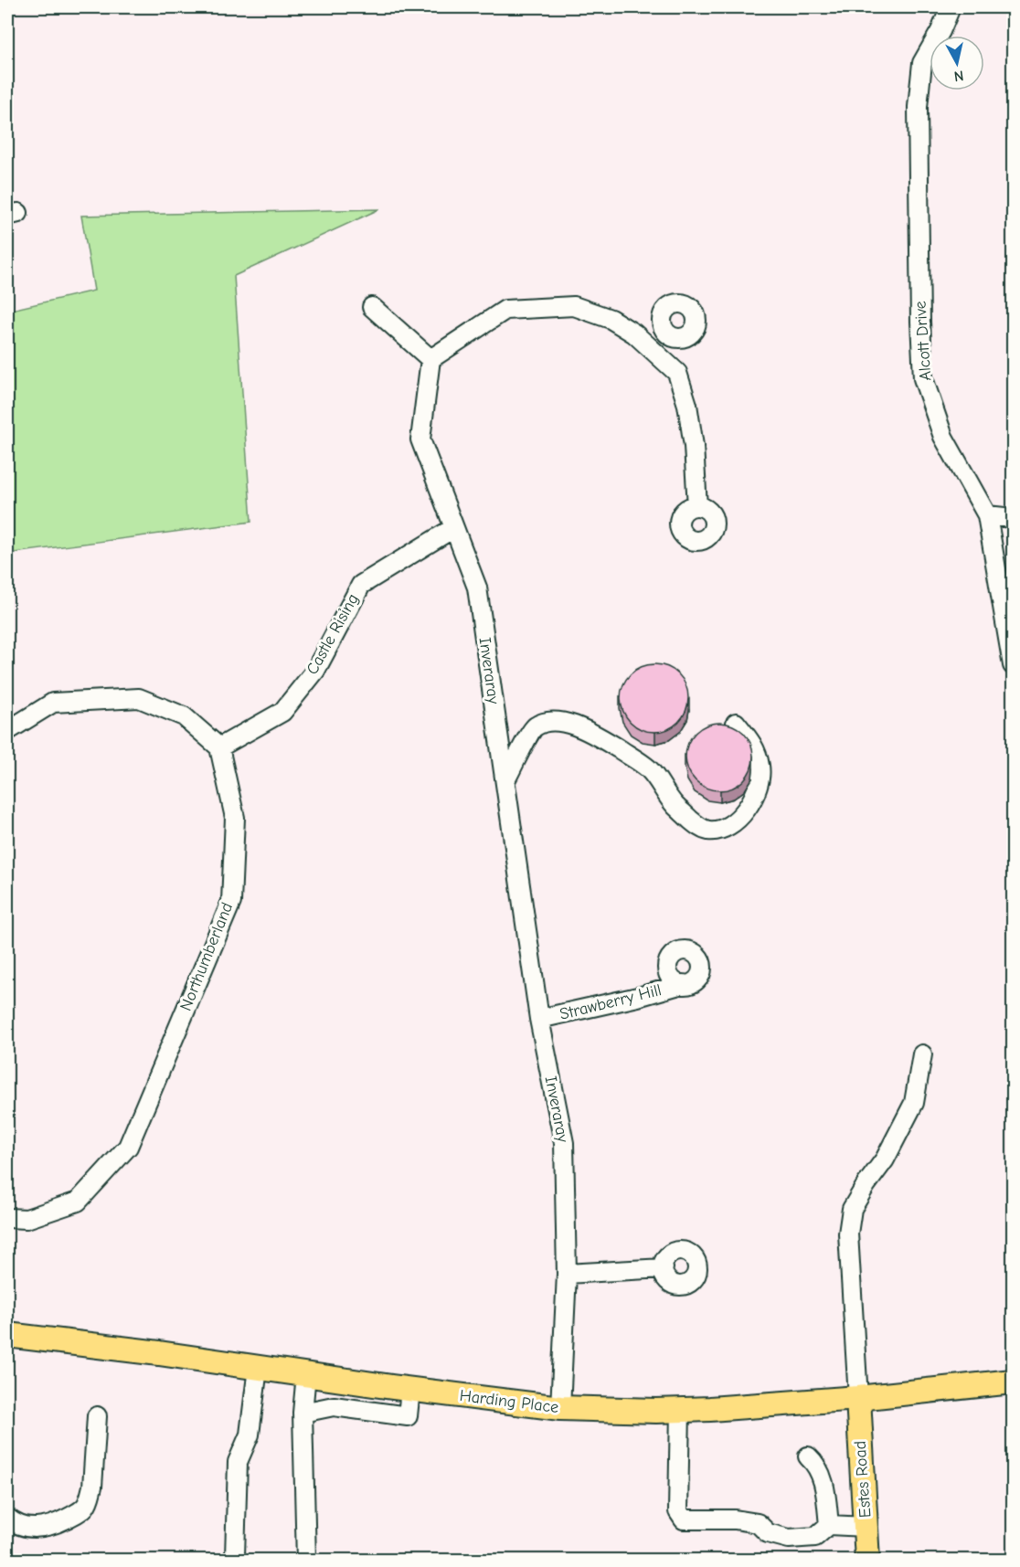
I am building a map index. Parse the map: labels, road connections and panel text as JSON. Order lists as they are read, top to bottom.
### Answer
{
  "streets": {
    "main road": ["Harding Place", "Estes Road"],
    "street": [
      "Alcott Drive",
      "Castle Rising",
      "Inveraray",
      "Northumberland",
      "Strawberry Hill"
    ]
  },
  "crossings": [
    ["Castle Rising", "Inveraray"],
    ["Castle Rising", "Northumberland"],
    ["Inveraray", "Strawberry Hill"],
    ["Inveraray", "Harding Place"],
    ["Harding Place", "Estes Road"]
  ],
  "north": "bottom"
}
